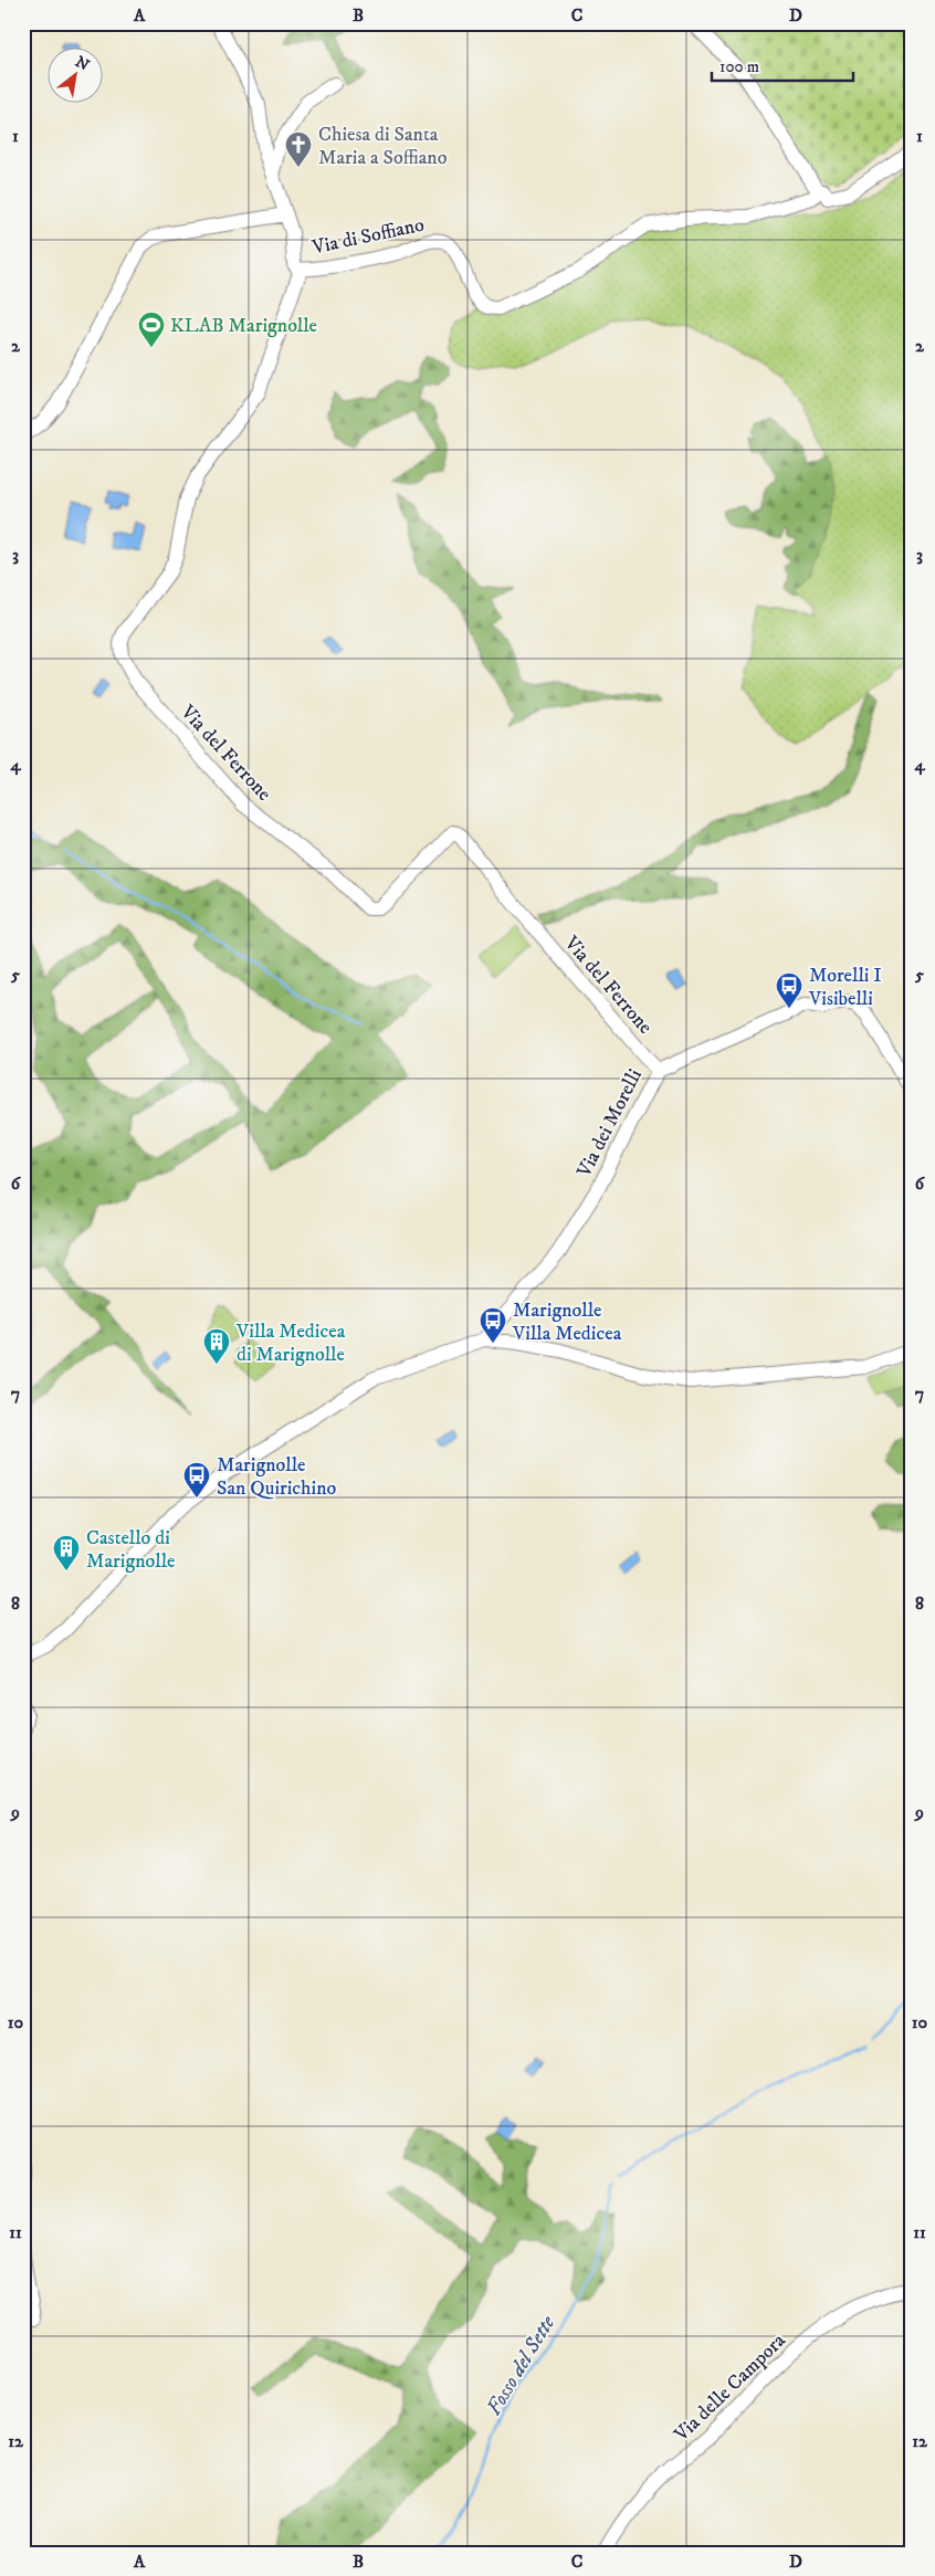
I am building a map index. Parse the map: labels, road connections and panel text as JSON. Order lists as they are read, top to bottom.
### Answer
{
  "streets": {
    "street": [
      "Via di Soffiano",
      "Via del Ferrone",
      "Via dei Morelli",
      "Via delle Campora"
    ]
  },
  "crossings": [
    ["Via di Soffiano", "Via del Ferrone"],
    ["Via del Ferrone", "Via dei Morelli"]
  ],
  "water": ["Fosso del Sette"],
  "places": {
    "church": ["Chiesa di Santa Maria a Soffiano"],
    "sports": ["KLAB Marignolle"],
    "bus stop": ["Morelli I Visibelli", "Marignolle Villa Medicea", "Marignolle San Quirichino"],
    "building": ["Villa Medicea di Marignolle", "Castello di Marignolle"]
  },
  "scale_bar": "100 m",
  "north": "top right",
  "grid": {
    "columns": [
      "A",
      "B",
      "C",
      "D"
    ],
    "rows": [
      "1",
      "2",
      "3",
      "4",
      "5",
      "6",
      "7",
      "8",
      "9",
      "10",
      "11",
      "12"
    ]
  }
}
